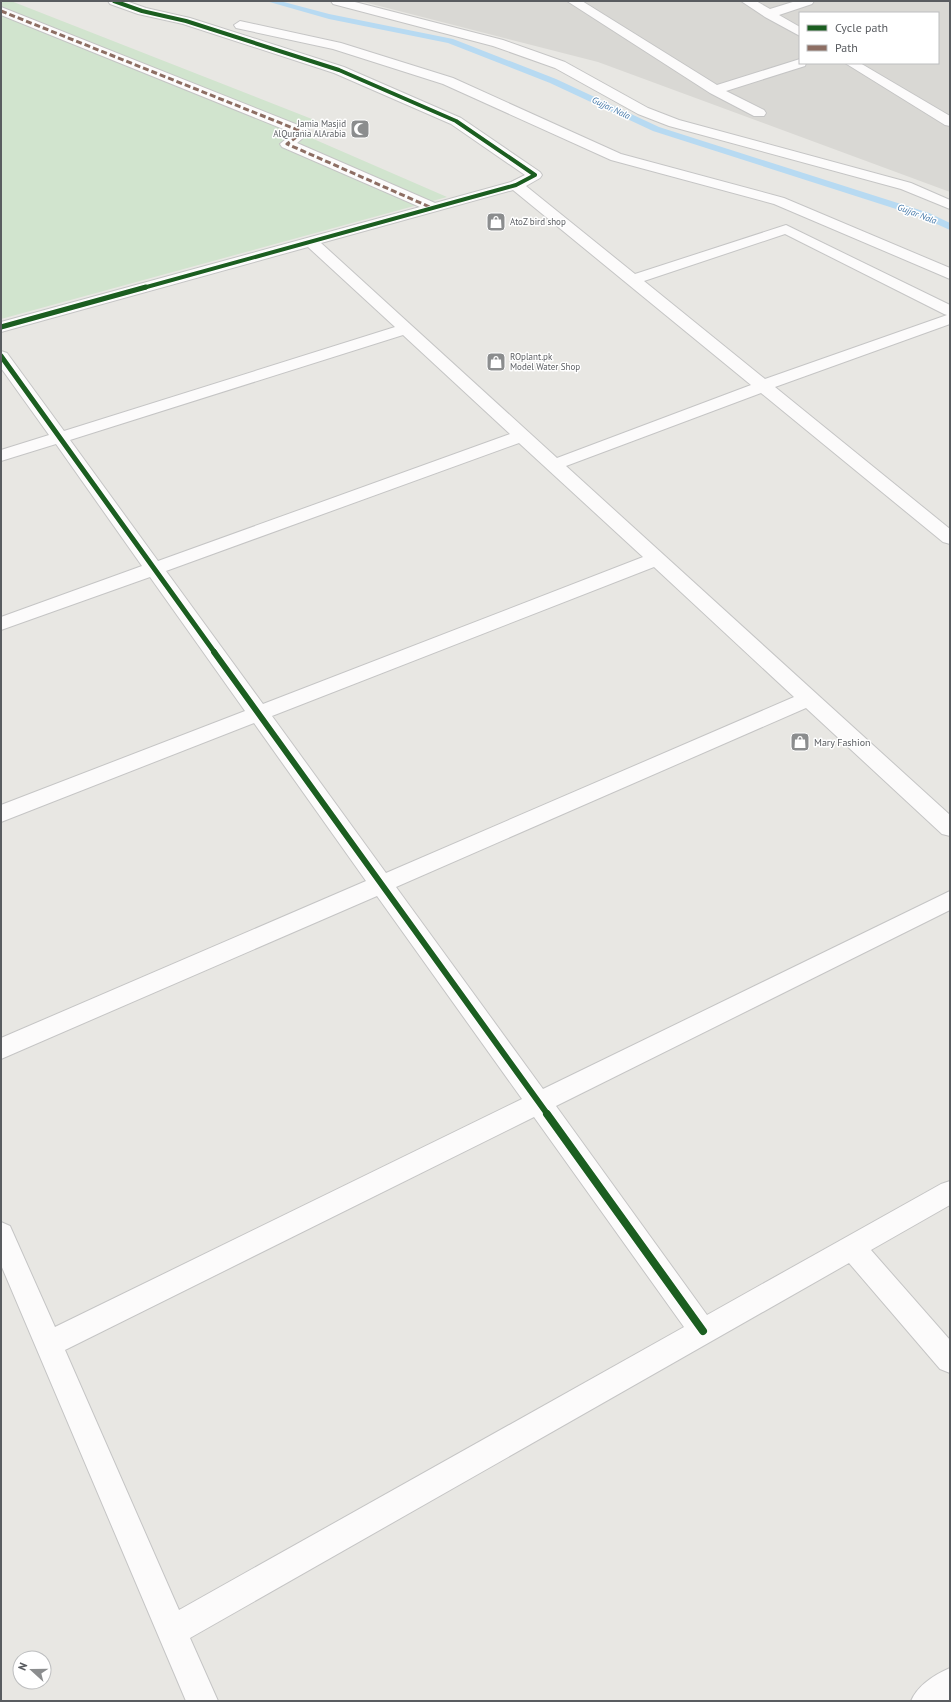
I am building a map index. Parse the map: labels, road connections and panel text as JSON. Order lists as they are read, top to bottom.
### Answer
{
  "water": ["Gujjar Nala"],
  "places": {
    "mosque": ["Jamia Masjid AlQurania AlArabia"],
    "shop": ["AtoZ bird shop", "ROplant.pk Model Water Shop", "Mary Fashion"]
  },
  "legend": ["Cycle path", "Path"],
  "north": "left"
}
